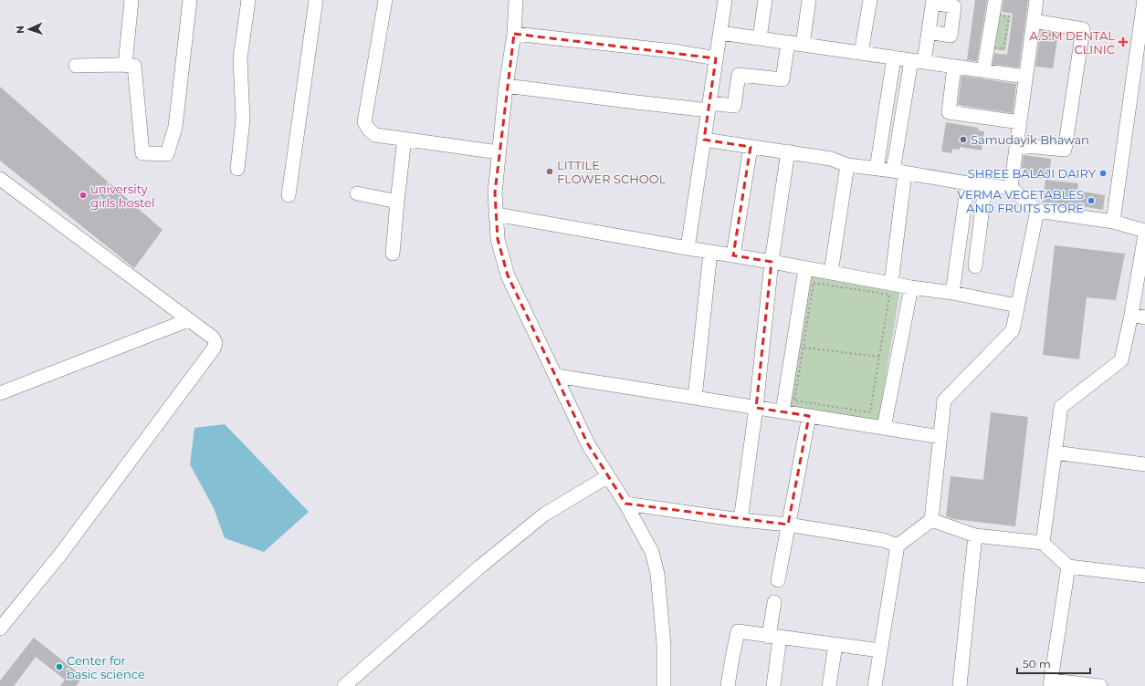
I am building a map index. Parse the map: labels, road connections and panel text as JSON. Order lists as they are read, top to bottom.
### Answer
{
  "places": {
    "health": ["A.S.M DENTAL CLINIC"],
    "other": [
      "Samudayik Bhawan",
      "LITTILE FLOWER SCHOOL",
      "SHREE BALAJI DAIRY",
      "university girls hostel",
      "VERMA VEGETABLES AND FRUITS STORE",
      "Center for basic science"
    ]
  },
  "scale_bar": "50 m",
  "north": "left"
}
